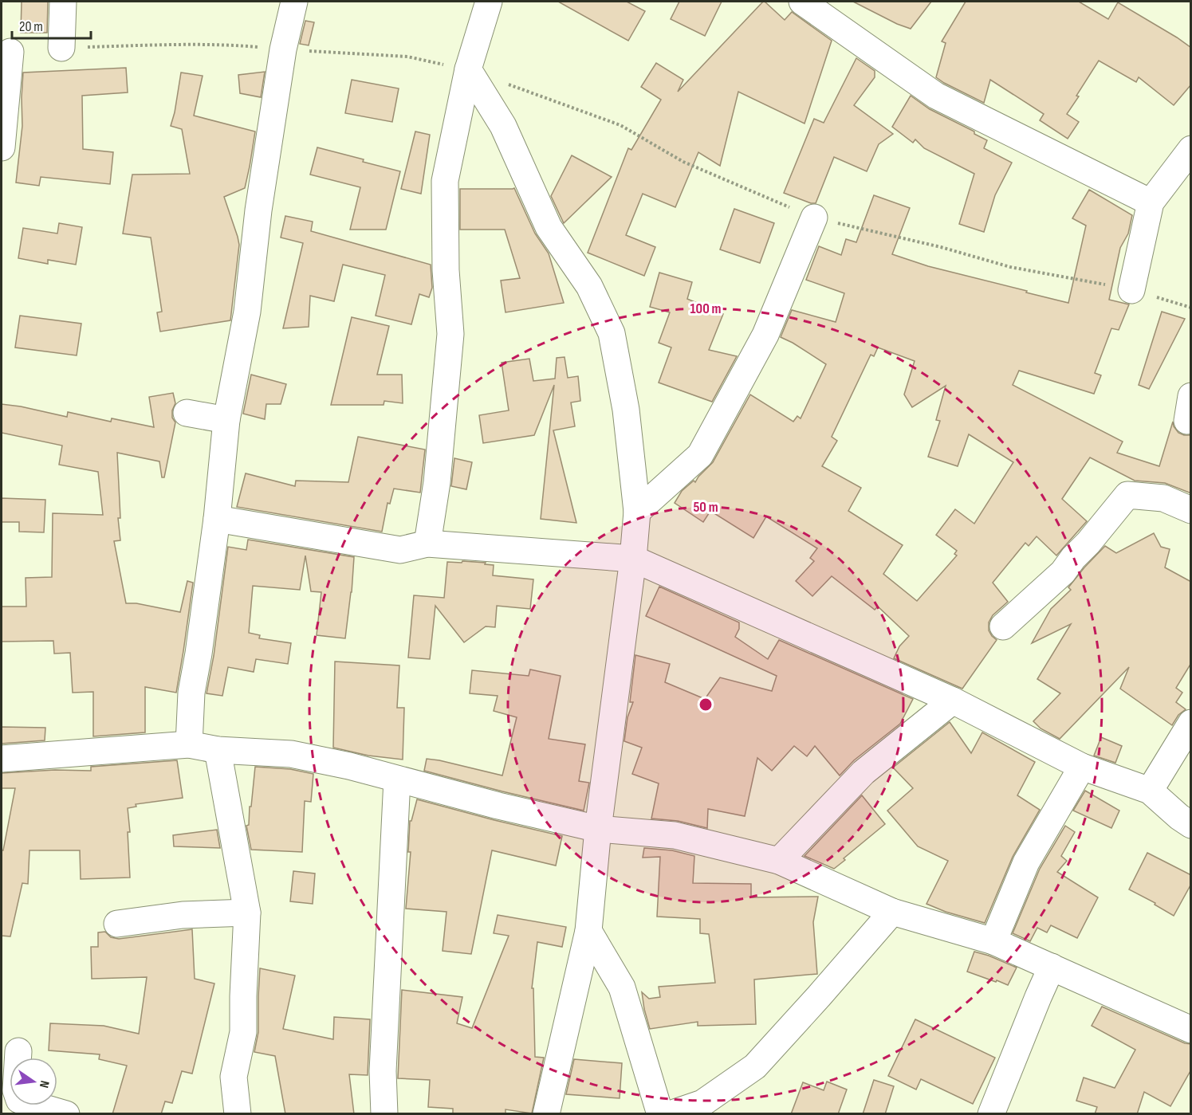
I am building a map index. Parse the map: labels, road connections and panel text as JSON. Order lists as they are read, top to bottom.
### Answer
{
  "scale_bar": "20 m",
  "north": "right",
  "rings": ["100 m", "50 m"]
}
